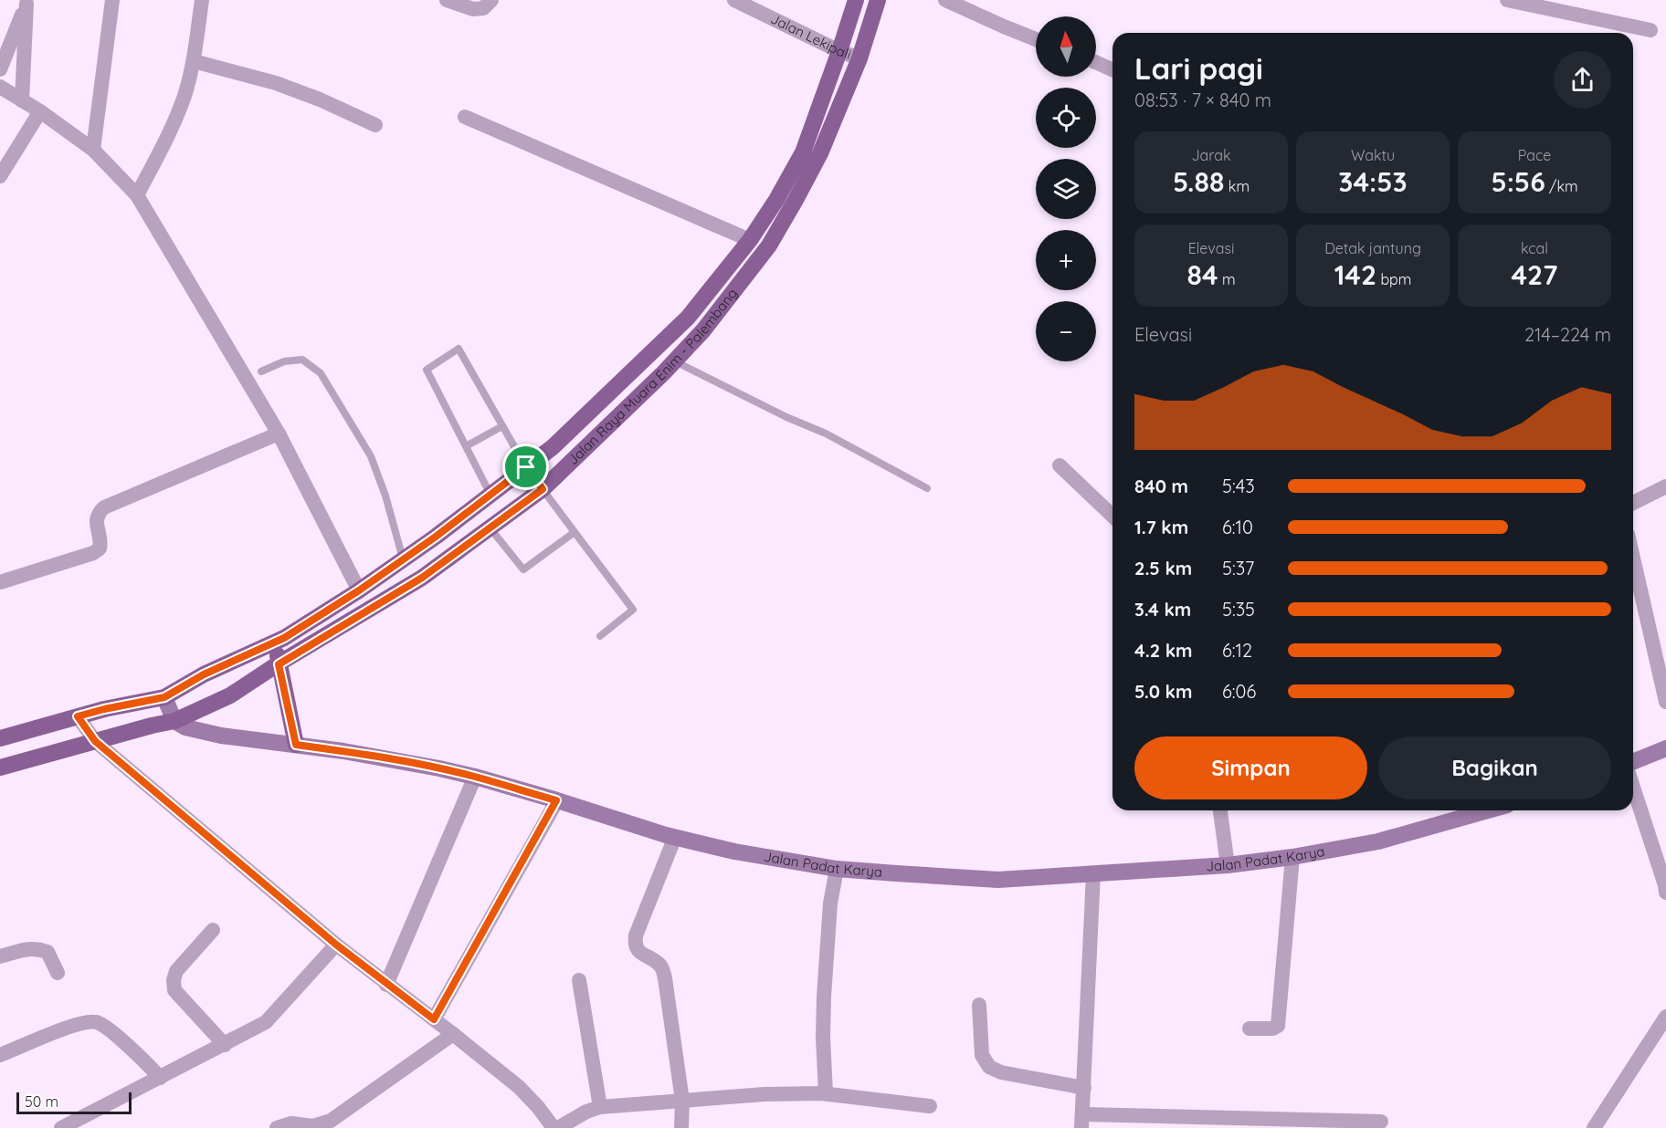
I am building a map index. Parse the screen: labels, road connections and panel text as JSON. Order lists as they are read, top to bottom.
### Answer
{
  "streets": {
    "main road": ["Jalan Raya Muara Enim - Palembang"],
    "street": ["Jalan Lekipali", "Jalan Padat Karya"]
  },
  "crossings": [
    ["Jalan Lekipali", "Jalan Raya Muara Enim - Palembang"],
    ["Jalan Raya Muara Enim - Palembang", "Jalan Padat Karya"]
  ],
  "scale_bar": "50 m",
  "north": "top",
  "page": {
    "map_buttons": ["+", "−"],
    "heading": ["Lari pagi", "08:53 · 7 × 840 m"],
    "stats": [
      ["Jarak", "5.88 km"],
      ["Waktu", "34:53"],
      ["Pace", "5:56 /km"],
      ["Elevasi", "84 m"],
      ["Detak jantung", "142 bpm"],
      ["kcal", "427"]
    ],
    "chart": ["Elevasi", "214–224 m"],
    "list": [
      {
        "name": "840 m",
        "note": "5:43"
      },
      {
        "name": "1.7 km",
        "note": "6:10"
      },
      {
        "name": "2.5 km",
        "note": "5:37"
      },
      {
        "name": "3.4 km",
        "note": "5:35"
      },
      {
        "name": "4.2 km",
        "note": "6:12"
      },
      {
        "name": "5.0 km",
        "note": "6:06"
      }
    ],
    "buttons": ["Simpan", "Bagikan"],
    "scale": "50 m"
  }
}
